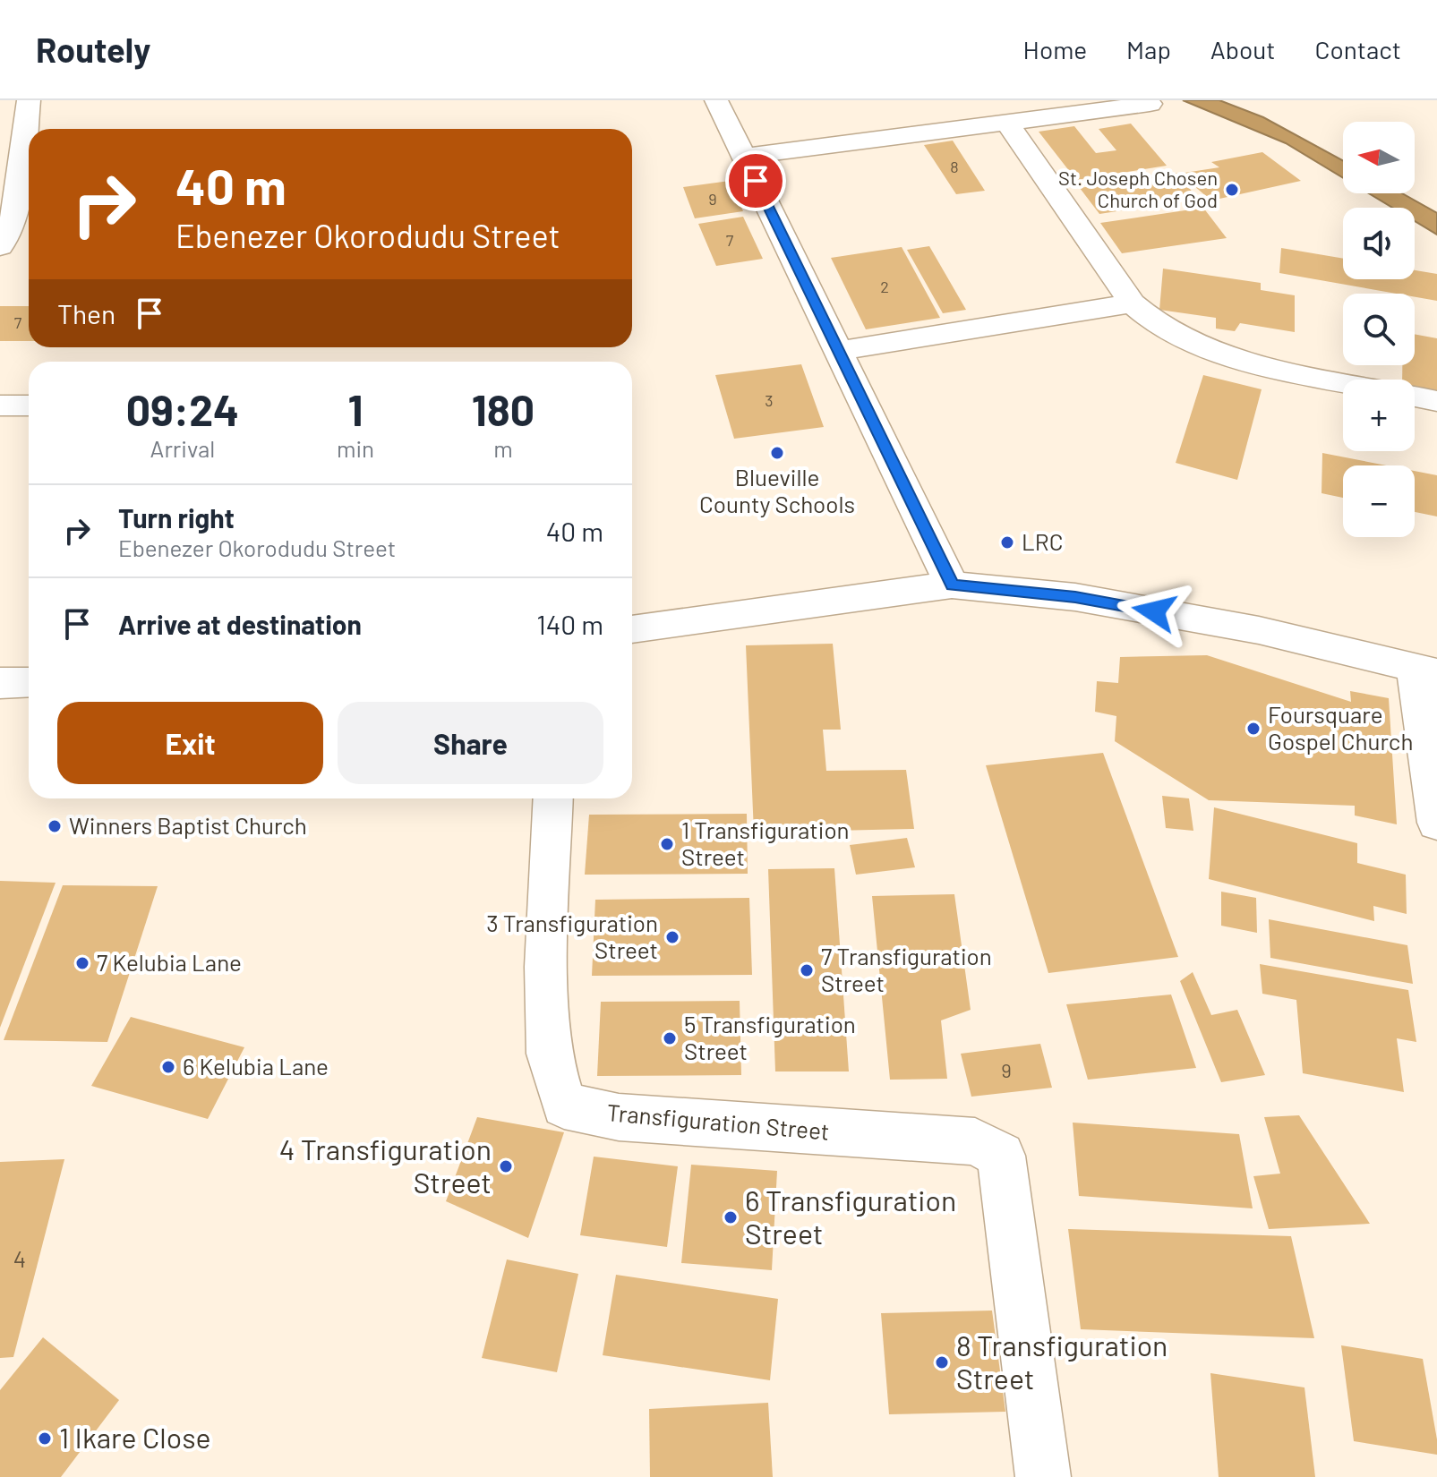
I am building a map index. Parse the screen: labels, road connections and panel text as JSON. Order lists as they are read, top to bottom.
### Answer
{
  "streets": {
    "street": ["Transfiguration Street"]
  },
  "places": [
    "St. Joseph Chosen Church of God",
    "Blueville County Schools",
    "LRC",
    "Foursquare Gospel Church",
    "Winners Baptist Church",
    "1 Transfiguration Street",
    "3 Transfiguration Street",
    "7 Kelubia Lane",
    "7 Transfiguration Street",
    "5 Transfiguration Street",
    "6 Kelubia Lane",
    "4 Transfiguration Street",
    "6 Transfiguration Street",
    "8 Transfiguration Street",
    "1 Ikare Close"
  ],
  "house_numbers": [
    "8",
    "9",
    "7",
    "2",
    "7",
    "3",
    "9",
    "4"
  ],
  "north": "left",
  "page": {
    "header": "Routely",
    "nav": [
      "Home",
      "Map",
      "About",
      "Contact"
    ],
    "map_buttons": ["+", "−"],
    "turn": ["40 m", "Ebenezer Okorodudu Street"],
    "then": "Then",
    "eta": [
      "09:24",
      "Arrival",
      "1",
      "min",
      "180",
      "m"
    ],
    "list": [
      {
        "name": "Turn right",
        "note": "Ebenezer Okorodudu Street",
        "value": "40 m"
      },
      {
        "name": "Arrive at destination",
        "value": "140 m"
      }
    ],
    "buttons": ["Exit", "Share"]
  }
}
